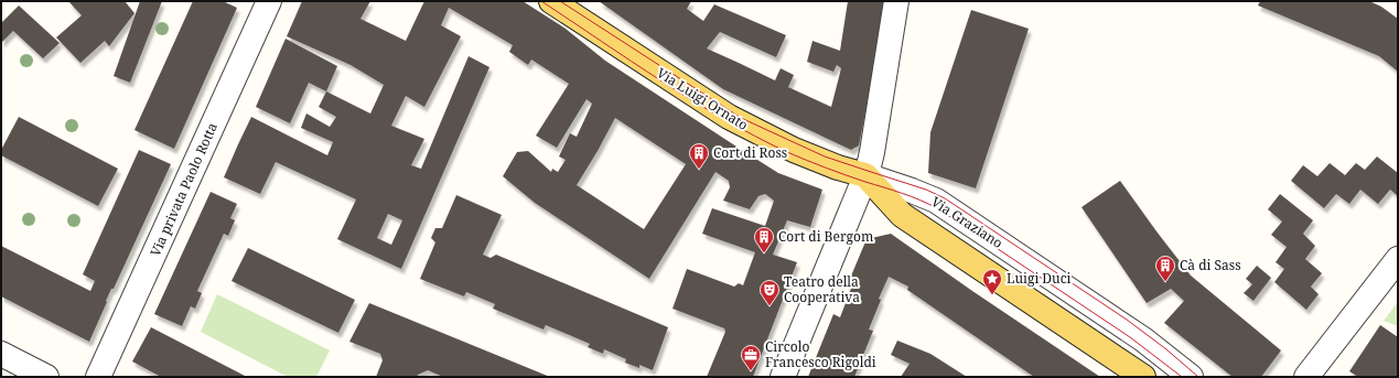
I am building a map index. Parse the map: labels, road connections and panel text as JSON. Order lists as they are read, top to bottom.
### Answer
{
  "streets": {
    "main road": ["Via Luigi Ornato"],
    "street": ["Via privata Paolo Rotta", "Via Graziano"]
  },
  "crossings": [
    ["Via Luigi Ornato", "Via Graziano"]
  ],
  "places": {
    "building": ["Cort di Ross", "Cort di Bergom", "Cà di Sass"],
    "place": ["Luigi Duci"],
    "theatre": ["Teatro della Cooperativa"],
    "office": ["Circolo Francesco Rigoldi"]
  }
}
